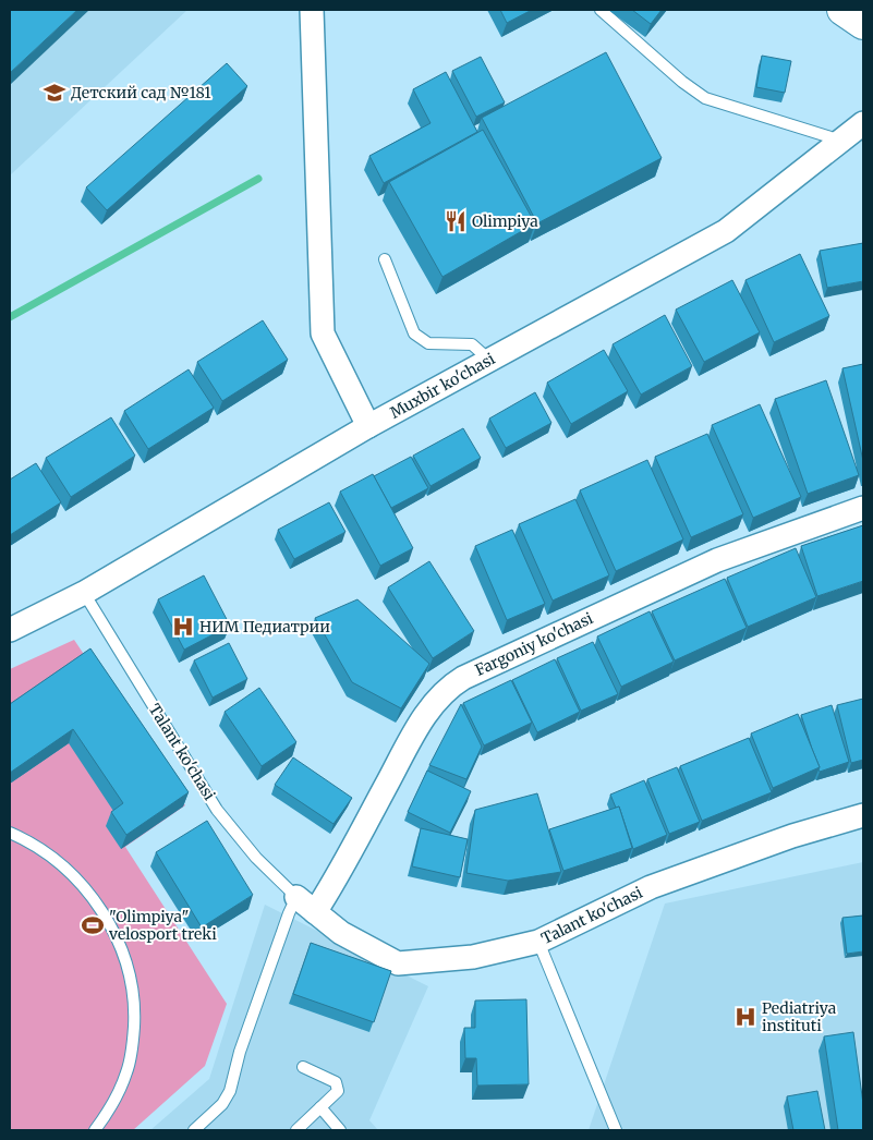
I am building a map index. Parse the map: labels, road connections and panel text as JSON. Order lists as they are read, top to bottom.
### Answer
{
  "streets": {
    "street": ["Muxbir ko'chasi", "Fargoniy ko'chasi", "Talant ko'chasi"]
  },
  "crossings": [
    ["Muxbir ko'chasi", "Talant ko'chasi"],
    ["Fargoniy ko'chasi", "Talant ko'chasi"]
  ],
  "places": {
    "school or university": ["Детский сад №181"],
    "restaurant": ["Olimpiya"],
    "hospital": ["НИМ Педиатрии", "Pediatriya instituti"],
    "sports": ["\"Olimpiya\" velosport treki"]
  }
}
